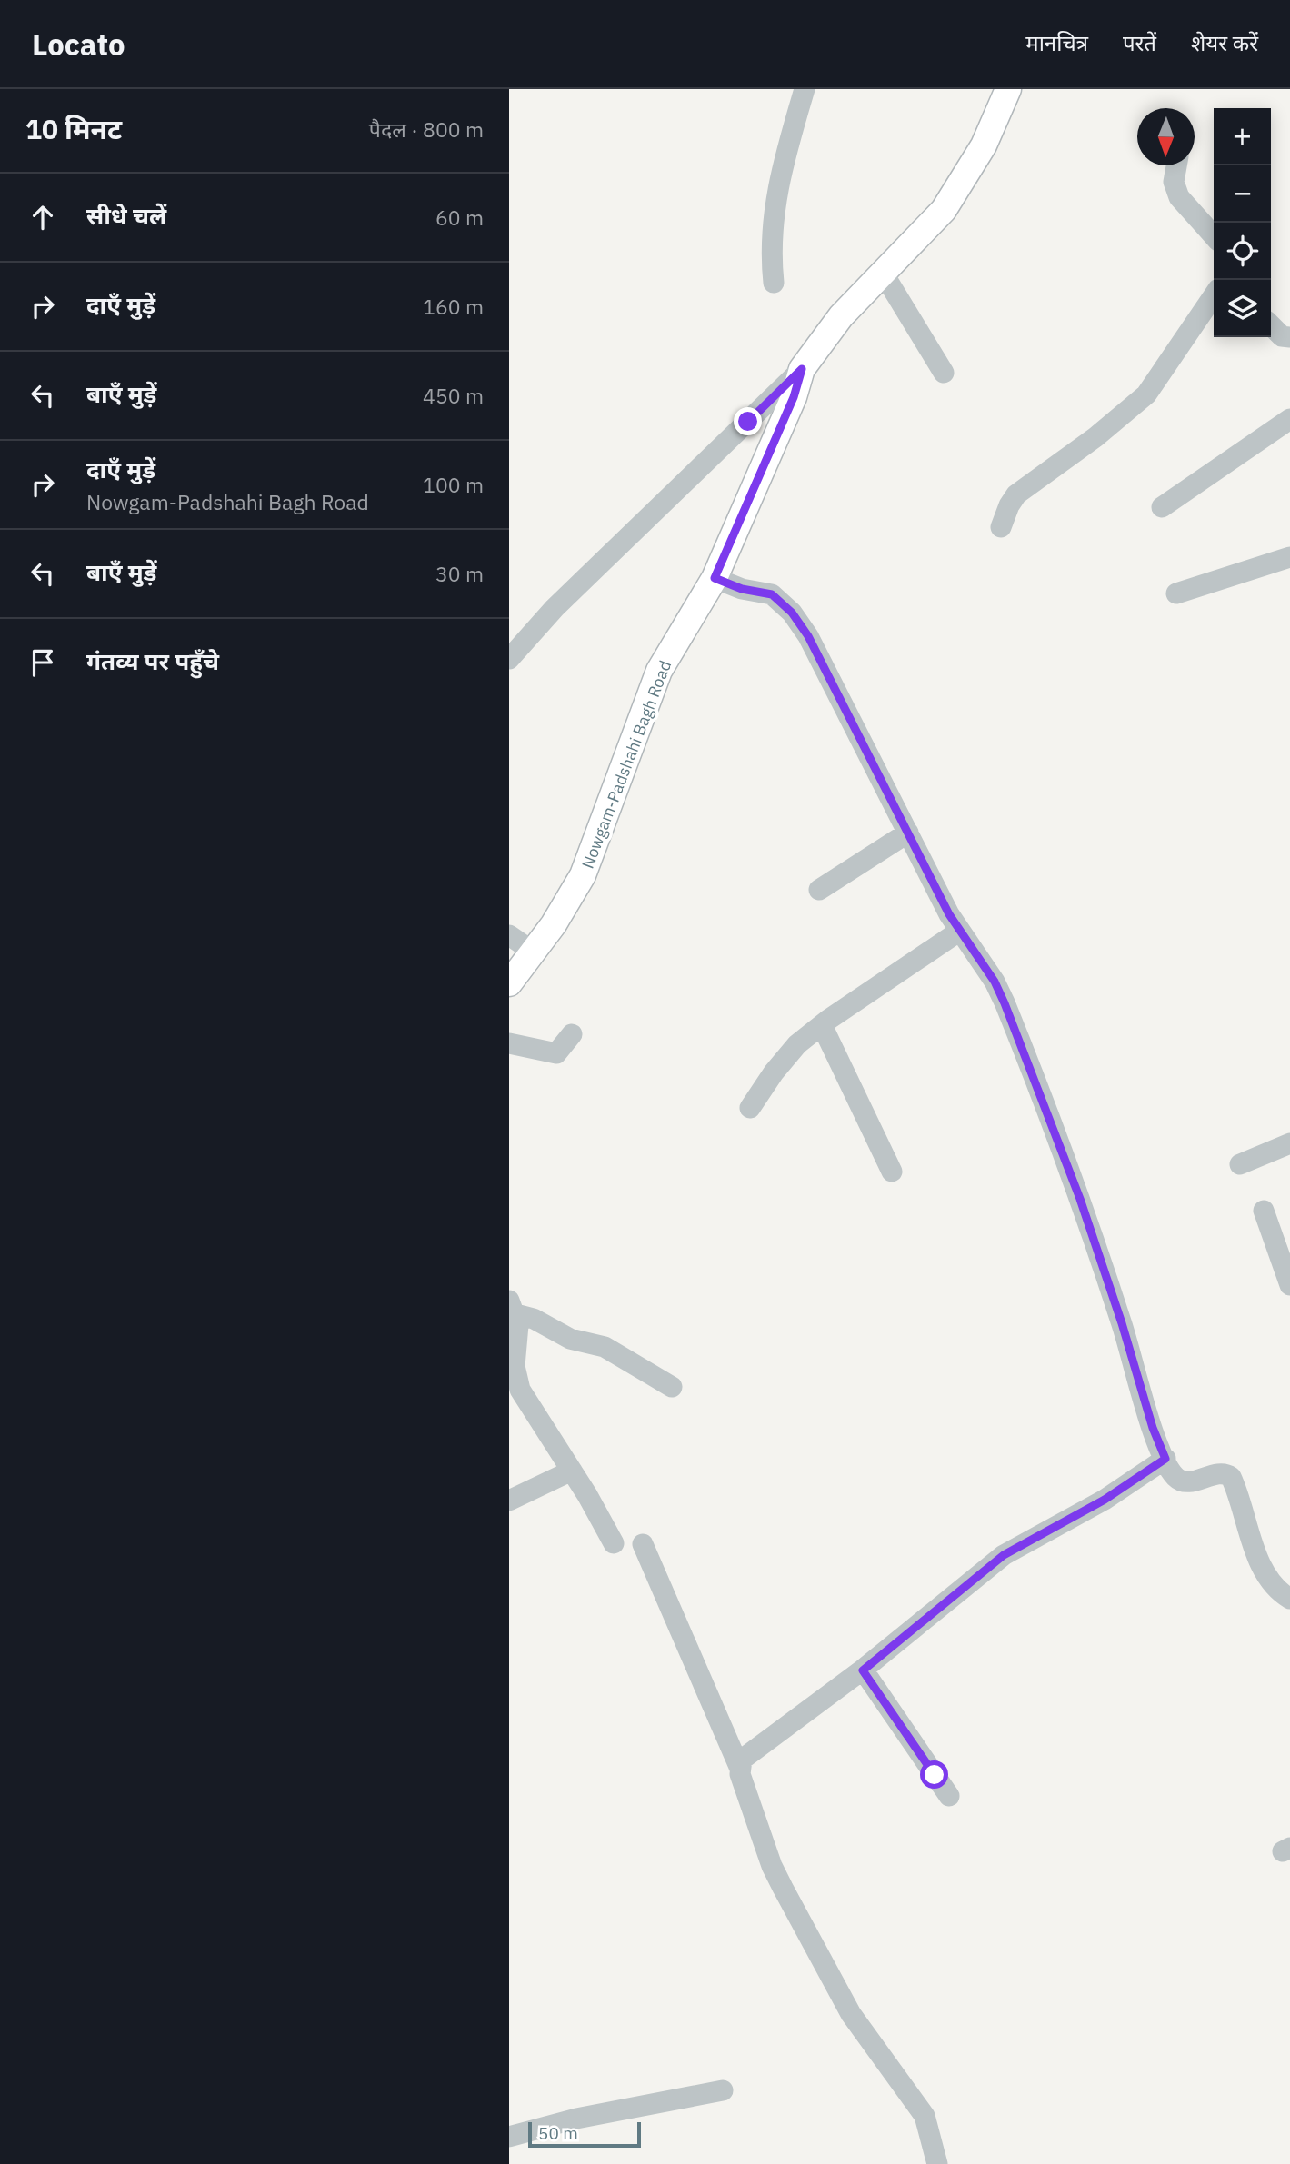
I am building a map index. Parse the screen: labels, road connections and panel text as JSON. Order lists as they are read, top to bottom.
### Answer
{
  "streets": {
    "main road": ["Nowgam-Padshahi Bagh Road"]
  },
  "scale_bar": "50 m",
  "north": "bottom",
  "page": {
    "header": "Locato",
    "nav": ["मानचित्र", "परतें", "शेयर करें"],
    "heading": ["10 मिनट", "पैदल · 800 m"],
    "map_buttons": ["+", "−"],
    "list": [
      ["सीधे चलें", "60 m"],
      ["दाएँ मुड़ें", "160 m"],
      ["बाएँ मुड़ें", "450 m"],
      ["दाएँ मुड़ें", "Nowgam-Padshahi Bagh Road", "100 m"],
      ["बाएँ मुड़ें", "30 m"],
      "गंतव्य पर पहुँचे"
    ],
    "scale": "50 m"
  }
}
